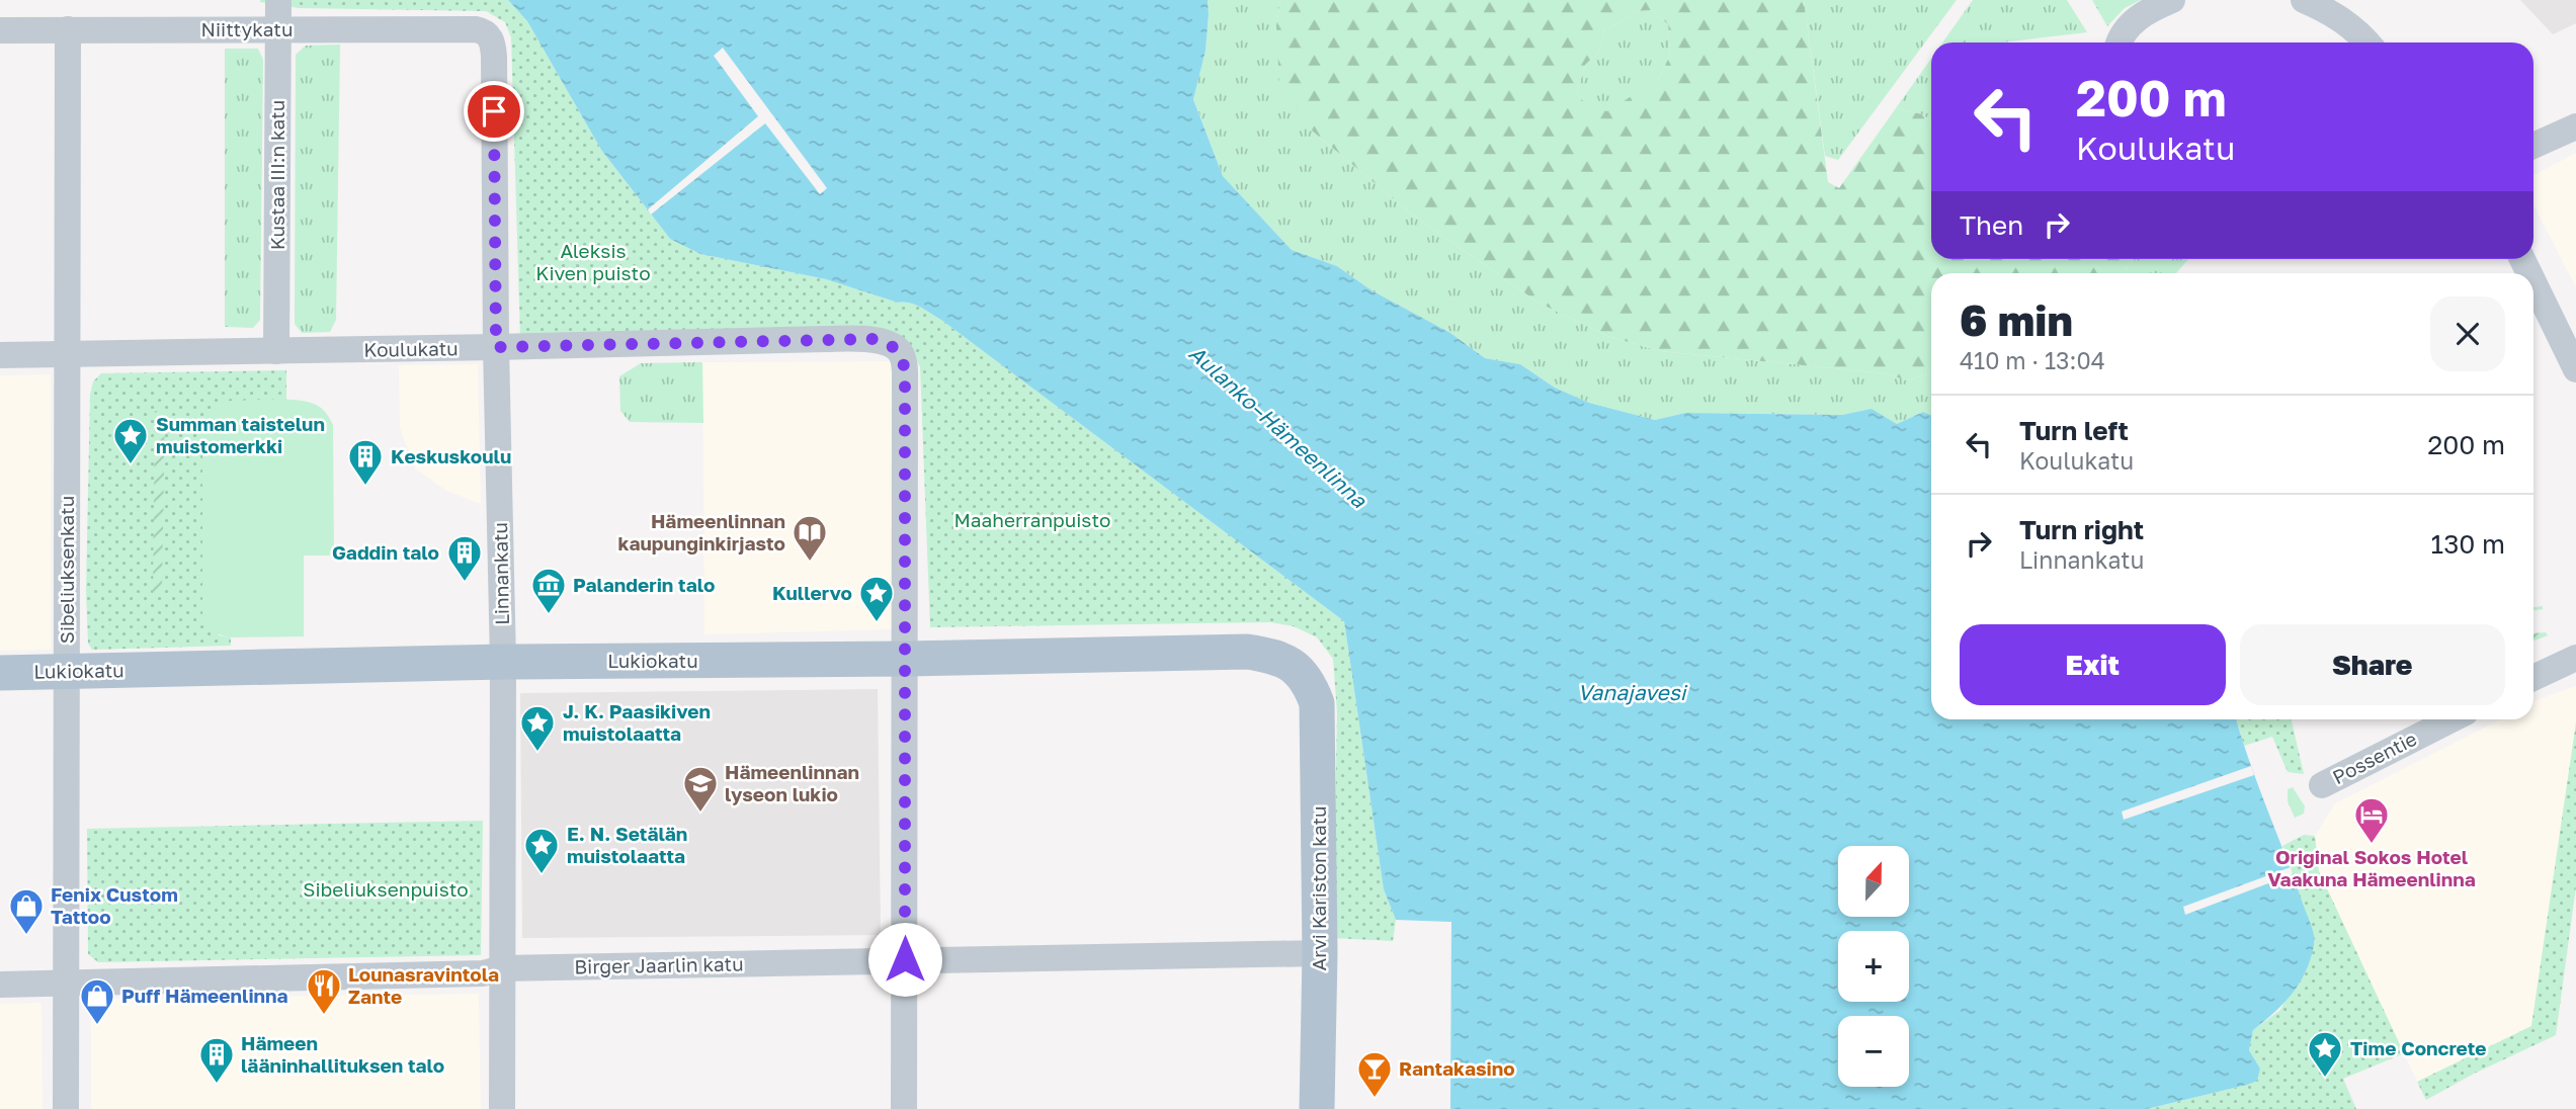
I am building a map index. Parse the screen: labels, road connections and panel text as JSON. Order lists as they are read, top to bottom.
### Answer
{
  "streets": {
    "main road": ["Lukiokatu", "Arvi Kariston katu"],
    "street": [
      "Niittykatu",
      "Kustaa III:n katu",
      "Koulukatu",
      "Sibeliuksenkatu",
      "Linnankatu",
      "Possentie",
      "Birger Jaarlin katu"
    ]
  },
  "crossings": [
    ["Niittykatu", "Kustaa III:n katu"],
    ["Niittykatu", "Sibeliuksenkatu"],
    ["Niittykatu", "Linnankatu"],
    ["Kustaa III:n katu", "Koulukatu"],
    ["Koulukatu", "Sibeliuksenkatu"],
    ["Koulukatu", "Linnankatu"],
    ["Koulukatu", "Lukiokatu"],
    ["Sibeliuksenkatu", "Lukiokatu"],
    ["Sibeliuksenkatu", "Birger Jaarlin katu"],
    ["Linnankatu", "Lukiokatu"],
    ["Linnankatu", "Birger Jaarlin katu"],
    ["Lukiokatu", "Arvi Kariston katu"],
    ["Arvi Kariston katu", "Birger Jaarlin katu"]
  ],
  "water": ["Aulanko–Hämeenlinna", "Vanajavesi"],
  "parks": ["Aleksis Kiven puisto", "Maaherranpuisto", "Sibeliuksenpuisto"],
  "places": {
    "place": [
      "Summan taistelun muistomerkki",
      "Kullervo",
      "J. K. Paasikiven muistolaatta",
      "E. N. Setälän muistolaatta",
      "Time Concrete"
    ],
    "building": ["Keskuskoulu", "Gaddin talo", "Hämeen lääninhallituksen talo"],
    "library": ["Hämeenlinnan kaupunginkirjasto"],
    "museum": ["Palanderin talo"],
    "school or university": ["Hämeenlinnan lyseon lukio"],
    "hotel": ["Original Sokos Hotel Vaakuna Hämeenlinna"],
    "shop": ["Fenix Custom Tattoo", "Puff Hämeenlinna"],
    "restaurant": ["Lounasravintola Zante"],
    "bar": ["Rantakasino"]
  },
  "north": "top",
  "page": {
    "turn": ["200 m", "Koulukatu"],
    "then": "Then",
    "heading": ["6 min", "410 m · 13:04"],
    "list": [
      {
        "name": "Turn left",
        "note": "Koulukatu",
        "value": "200 m"
      },
      {
        "name": "Turn right",
        "note": "Linnankatu",
        "value": "130 m"
      }
    ],
    "buttons": ["Exit", "Share"],
    "map_buttons": ["+", "−"]
  }
}
